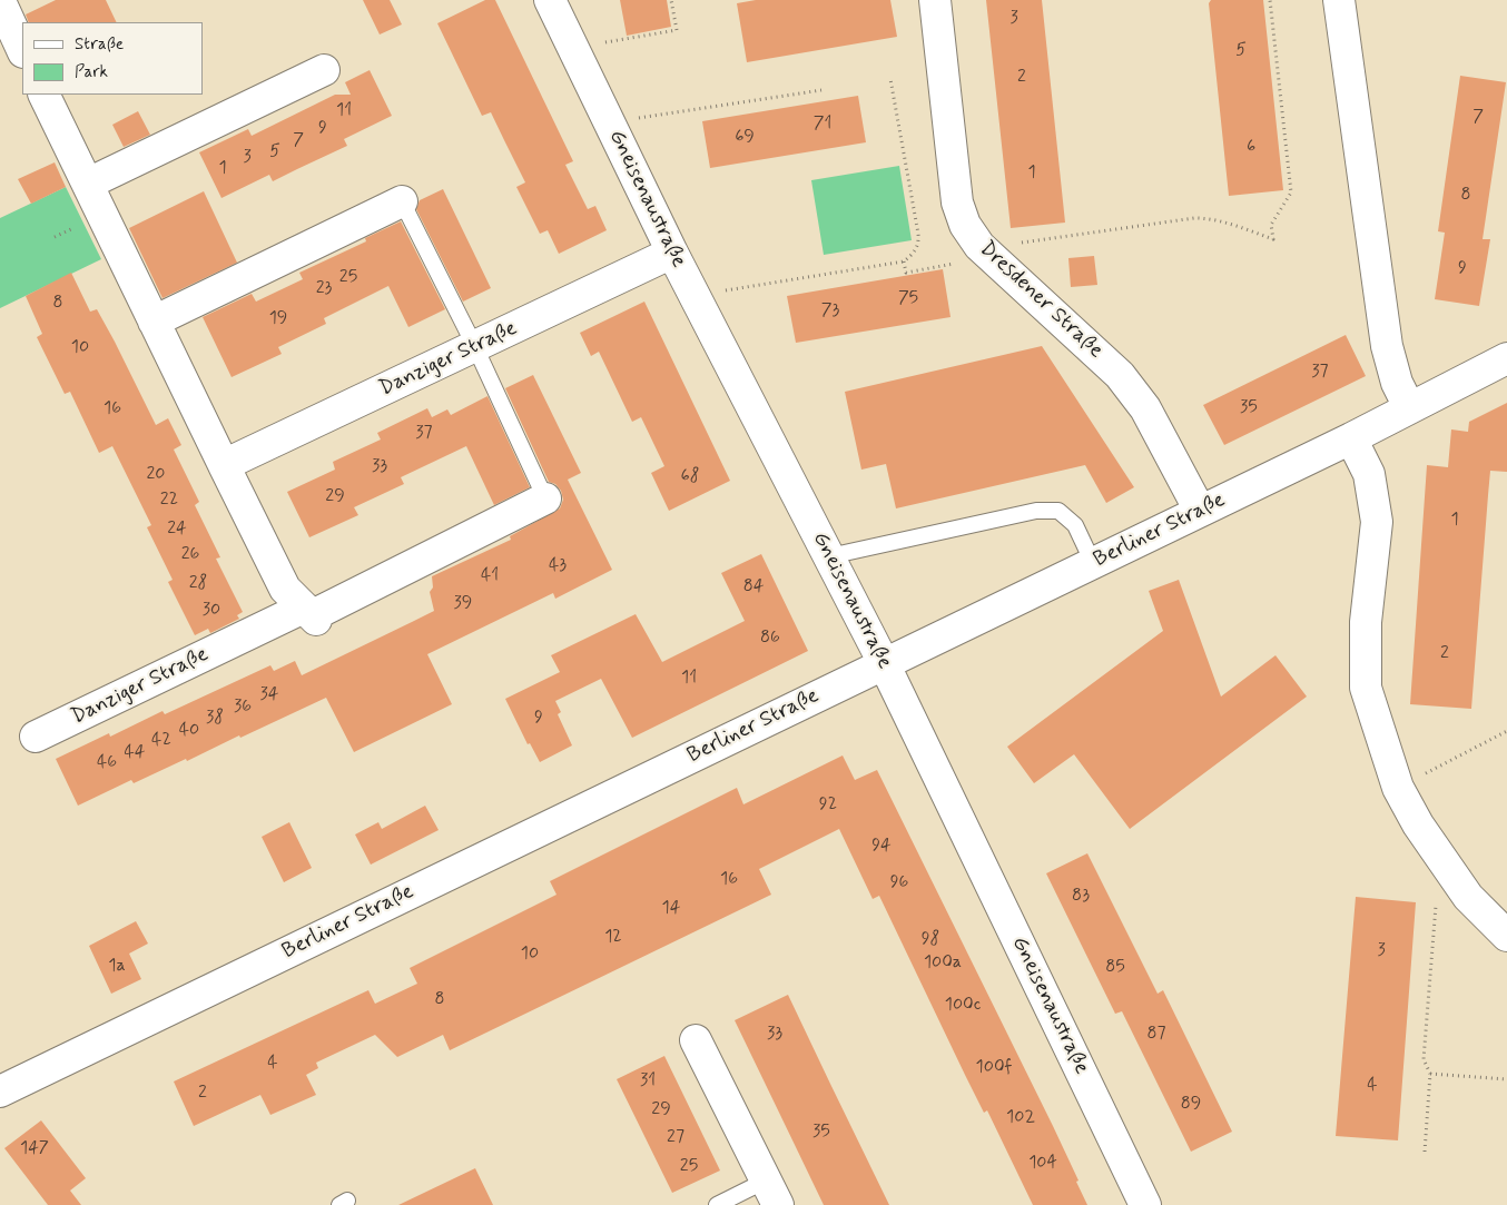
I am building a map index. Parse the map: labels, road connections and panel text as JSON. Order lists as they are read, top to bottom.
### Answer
{
  "streets": {
    "street": [
      "Gneisenaustraße",
      "Dresdener Straße",
      "Danziger Straße",
      "Berliner Straße"
    ]
  },
  "crossings": [
    ["Gneisenaustraße", "Danziger Straße"],
    ["Gneisenaustraße", "Berliner Straße"],
    ["Dresdener Straße", "Berliner Straße"]
  ],
  "house_numbers": [
    "3",
    "5",
    "2",
    "11",
    "7",
    "71",
    "9",
    "69",
    "7",
    "6",
    "5",
    "3",
    "1",
    "1",
    "8",
    "9",
    "25",
    "23",
    "75",
    "8",
    "73",
    "19",
    "10",
    "37",
    "35",
    "16",
    "37",
    "33",
    "20",
    "68",
    "29",
    "22",
    "1",
    "24",
    "26",
    "43",
    "41",
    "28",
    "84",
    "39",
    "30",
    "86",
    "2",
    "11",
    "34",
    "36",
    "38",
    "9",
    "40",
    "42",
    "44",
    "46",
    "92",
    "94",
    "16",
    "96",
    "83",
    "14",
    "12",
    "98",
    "3",
    "10",
    "100a",
    "1a",
    "85",
    "8",
    "100c",
    "33",
    "87",
    "4",
    "100f",
    "31",
    "4",
    "2",
    "89",
    "29",
    "102",
    "35",
    "27",
    "147",
    "104",
    "25"
  ],
  "legend": ["Straße", "Park"]
}
